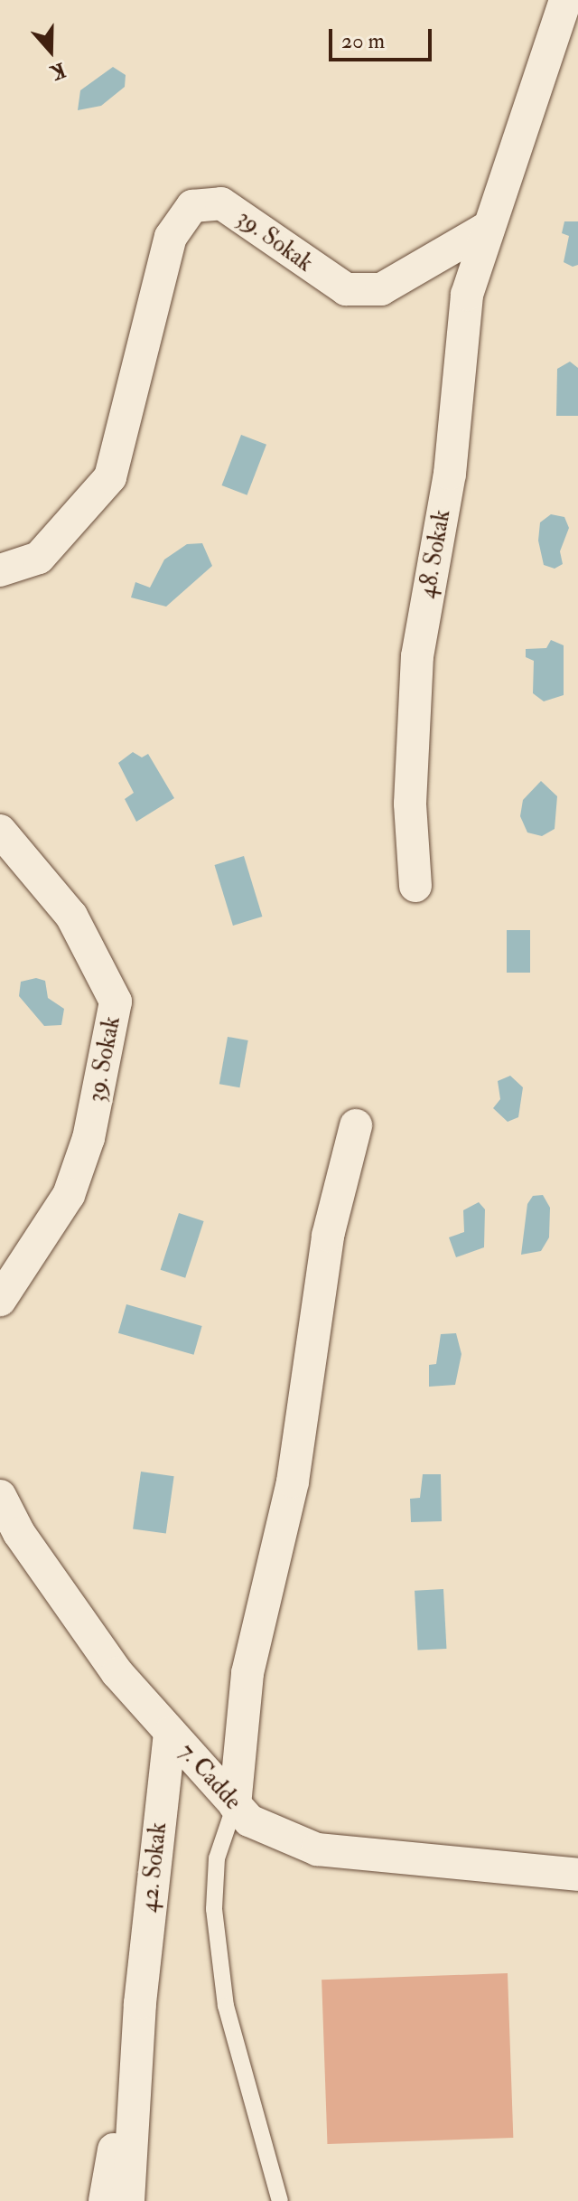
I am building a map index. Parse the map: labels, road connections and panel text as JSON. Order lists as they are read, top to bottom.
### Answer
{
  "streets": {
    "street": [
      "39. Sokak",
      "48. Sokak",
      "7. Cadde",
      "42. Sokak"
    ]
  },
  "crossings": [
    ["39. Sokak", "48. Sokak"],
    ["7. Cadde", "42. Sokak"]
  ],
  "scale_bar": "20 m",
  "north": "bottom"
}
